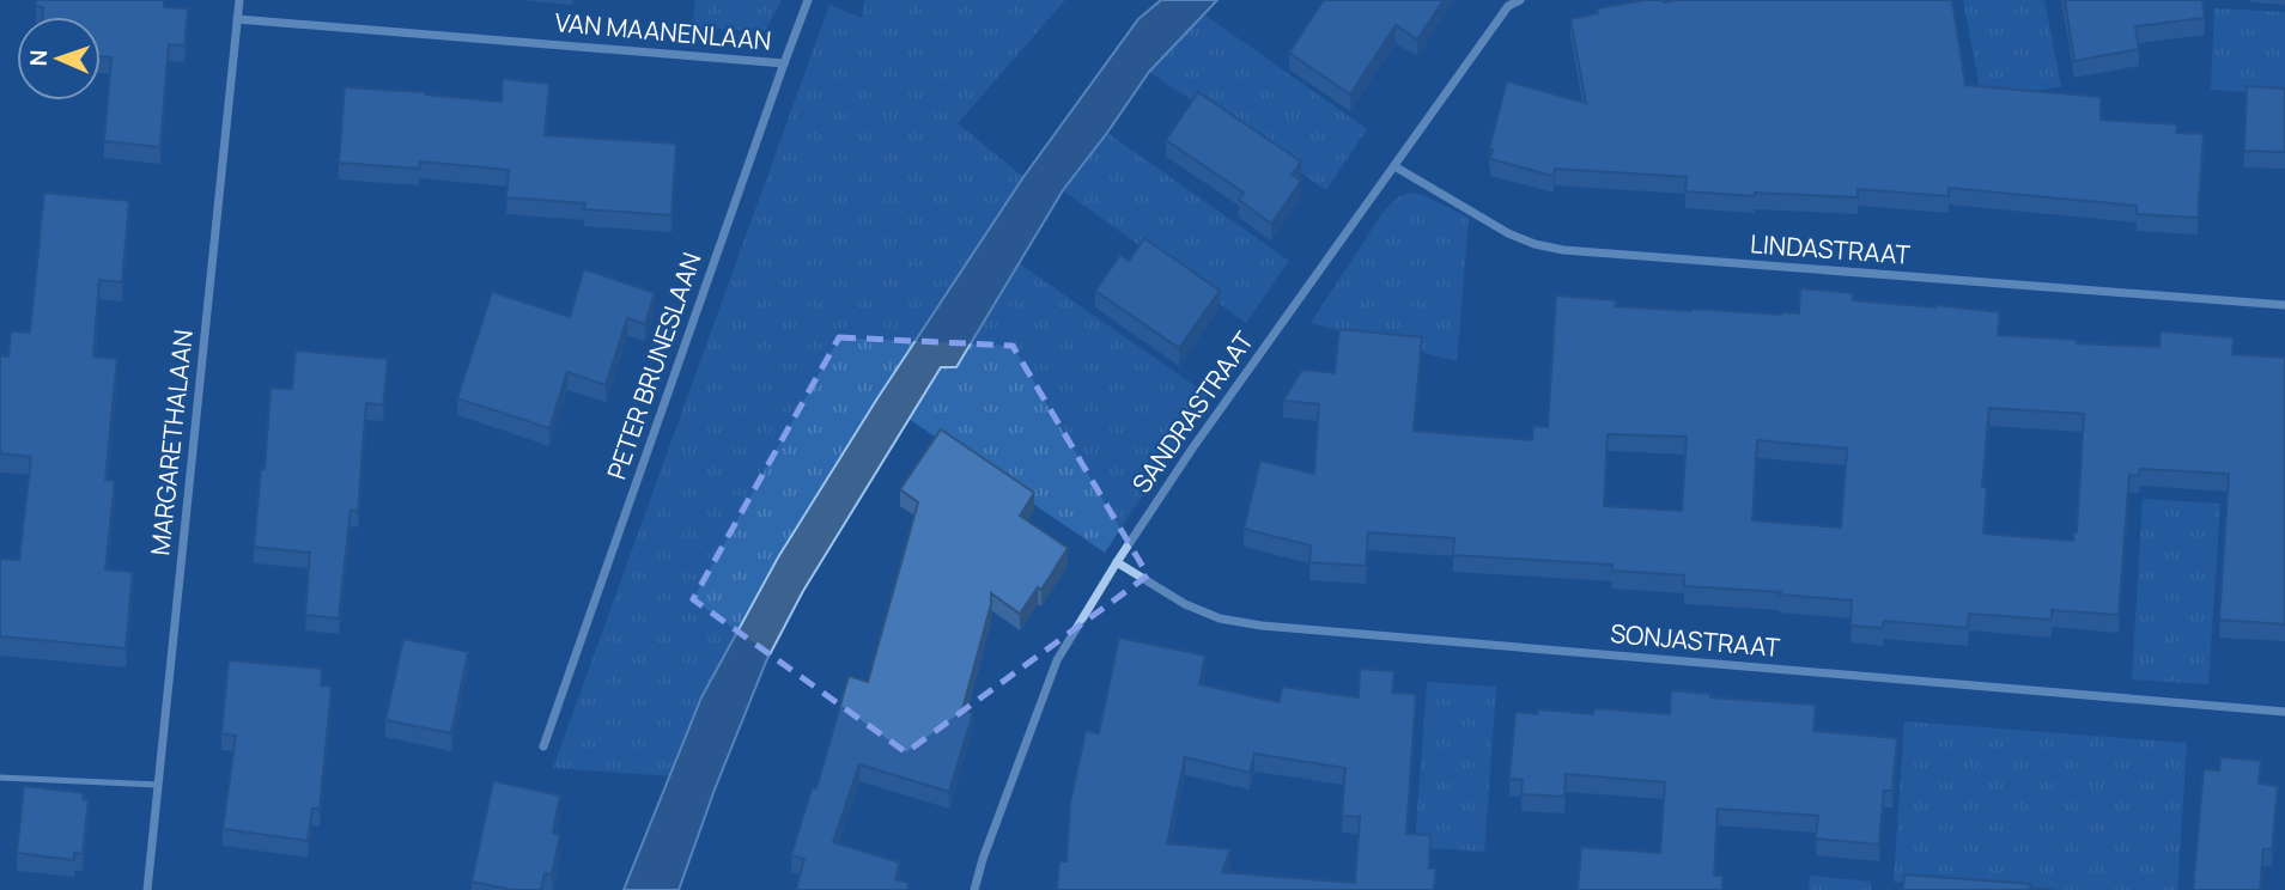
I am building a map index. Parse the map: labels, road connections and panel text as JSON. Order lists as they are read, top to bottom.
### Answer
{
  "streets": {
    "street": [
      "VAN MAANENLAAN",
      "LINDASTRAAT",
      "PETER BRUNESLAAN",
      "SANDRASTRAAT",
      "MARGARETHALAAN",
      "SONJASTRAAT"
    ]
  },
  "crossings": [
    ["VAN MAANENLAAN", "PETER BRUNESLAAN"],
    ["VAN MAANENLAAN", "MARGARETHALAAN"],
    ["LINDASTRAAT", "SANDRASTRAAT"],
    ["SANDRASTRAAT", "SONJASTRAAT"]
  ],
  "north": "left"
}
